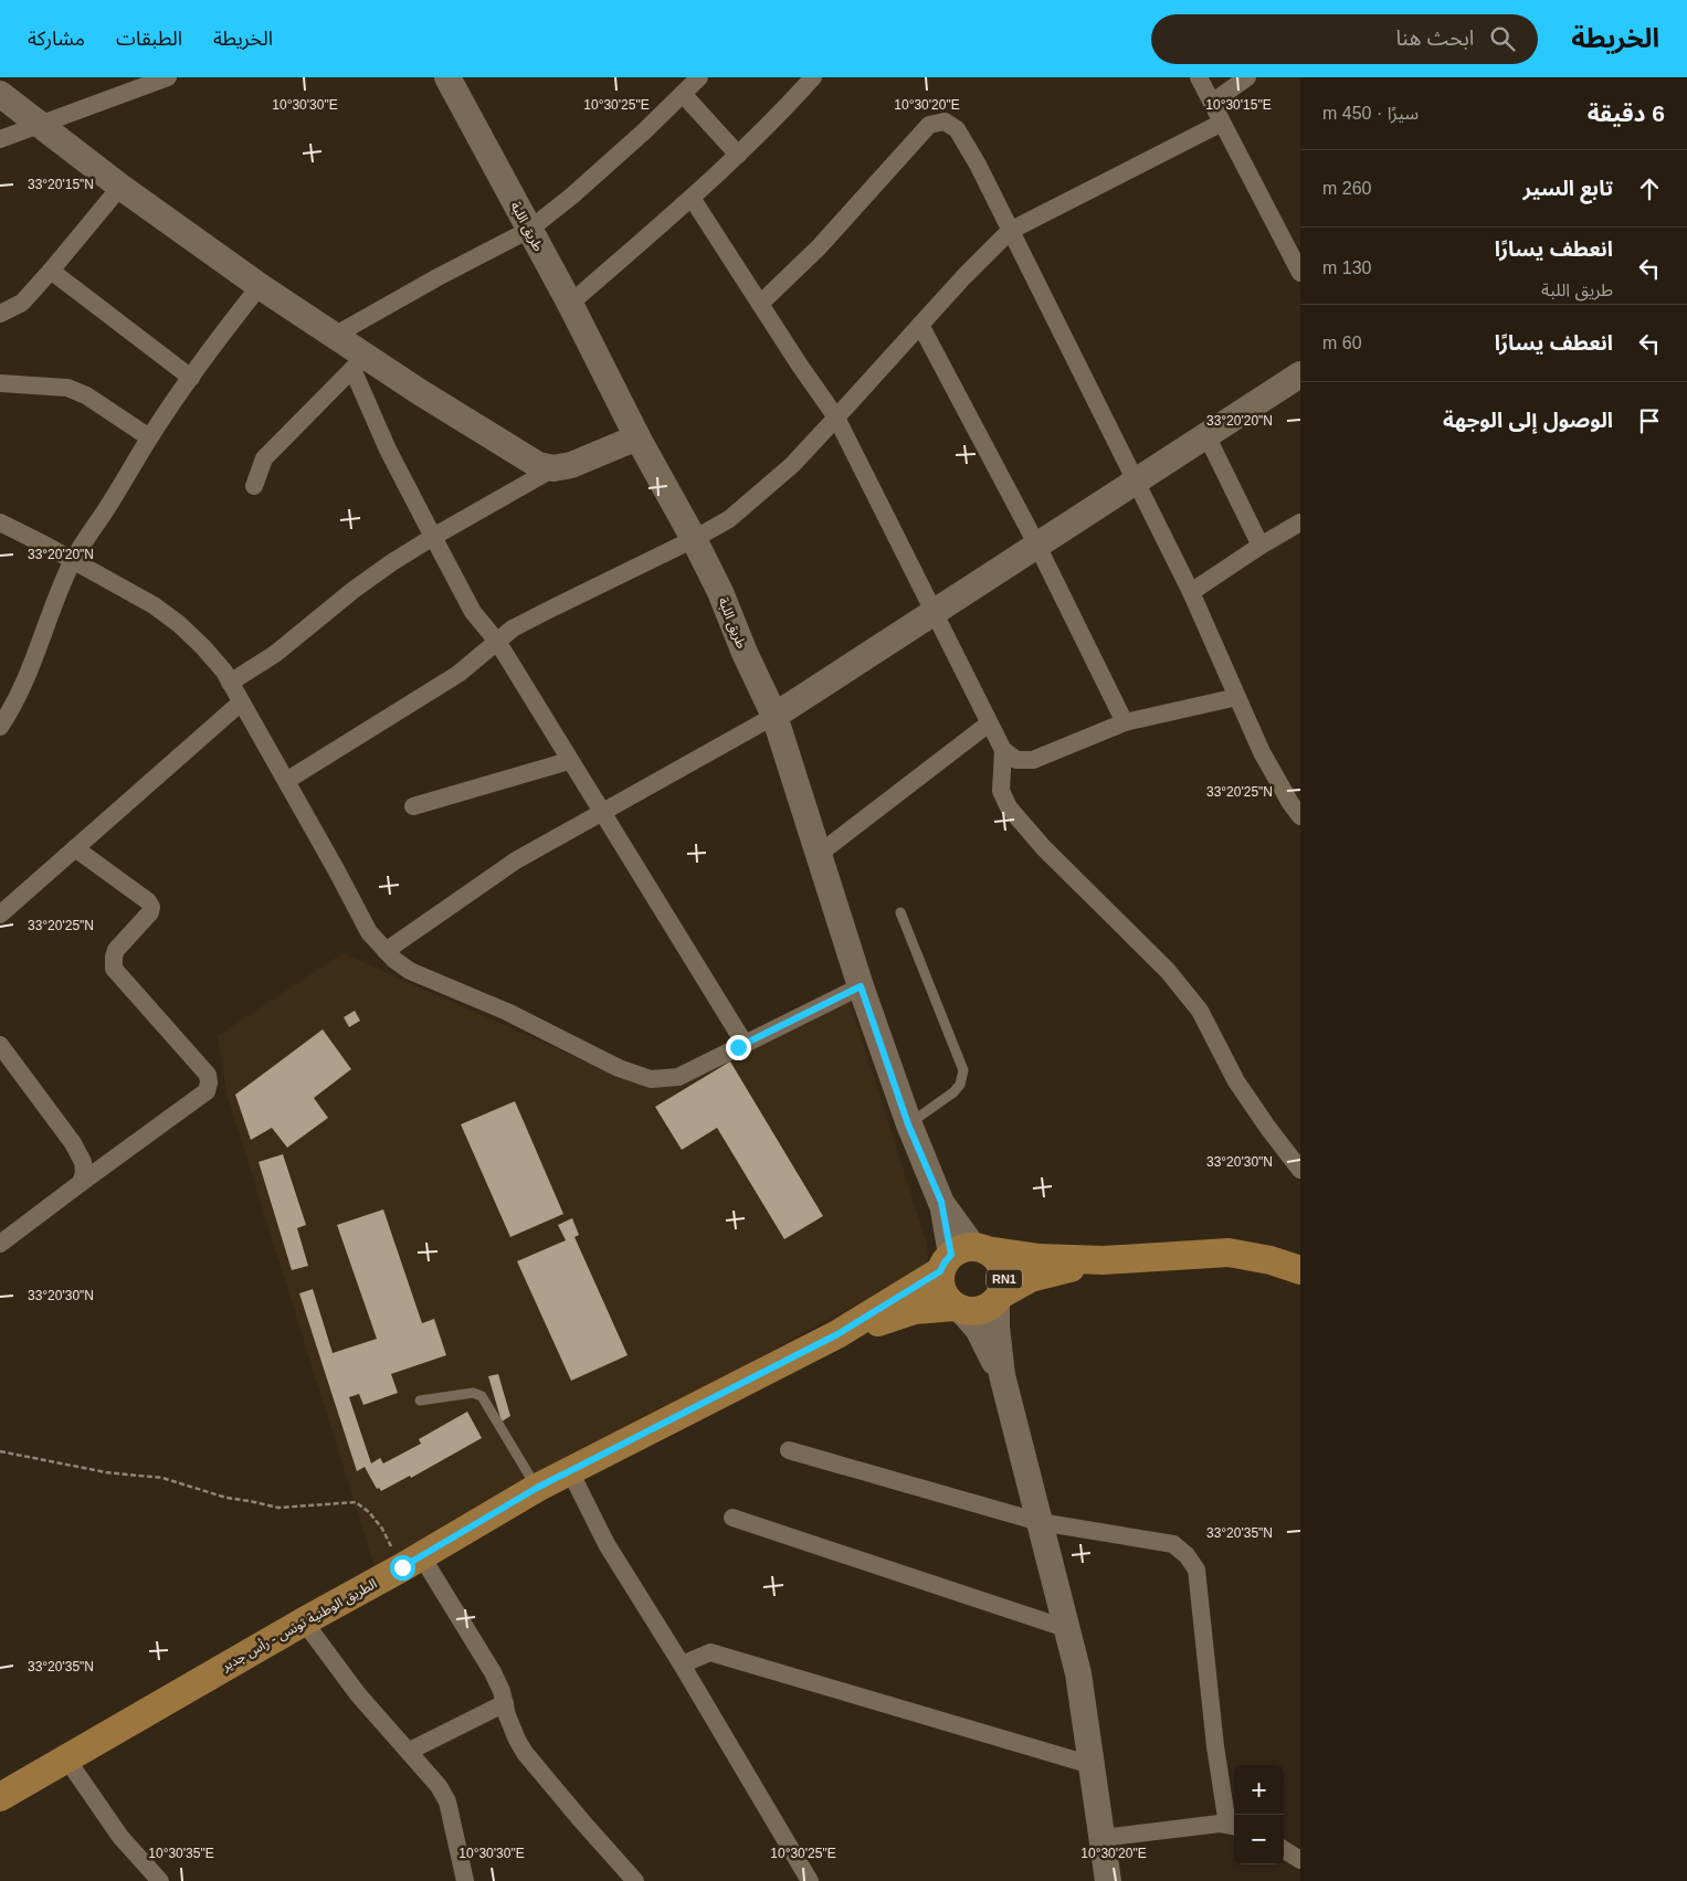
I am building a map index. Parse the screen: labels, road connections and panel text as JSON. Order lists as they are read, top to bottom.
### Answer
{
  "streets": {
    "main road": ["طريق اللبة", "RN1", "الطريق الوطنية تونس - رأس جدير"]
  },
  "crossings": [
    ["طريق اللبة", "RN1"],
    ["طريق اللبة", "الطريق الوطنية تونس - رأس جدير"],
    ["RN1", "الطريق الوطنية تونس - رأس جدير"]
  ],
  "page": {
    "header": "الخريطة",
    "search": "ابحث هنا",
    "nav": ["الخريطة", "الطبقات", "مشاركة"],
    "heading": ["6 دقيقة", "سيرًا · 450 m"],
    "list": [
      ["تابع السير", "260 m"],
      ["انعطف يسارًا", "طريق اللبة", "130 m"],
      ["انعطف يسارًا", "60 m"],
      "الوصول إلى الوجهة"
    ],
    "map_buttons": ["+", "−"]
  },
  "coordinates": [
    "10°30'30\"E",
    "10°30'25\"E",
    "10°30'20\"E",
    "10°30'15\"E",
    "33°20'15\"N",
    "33°20'20\"N",
    "33°20'25\"N",
    "33°20'30\"N",
    "33°20'35\"N",
    "10°30'35\"E"
  ]
}
